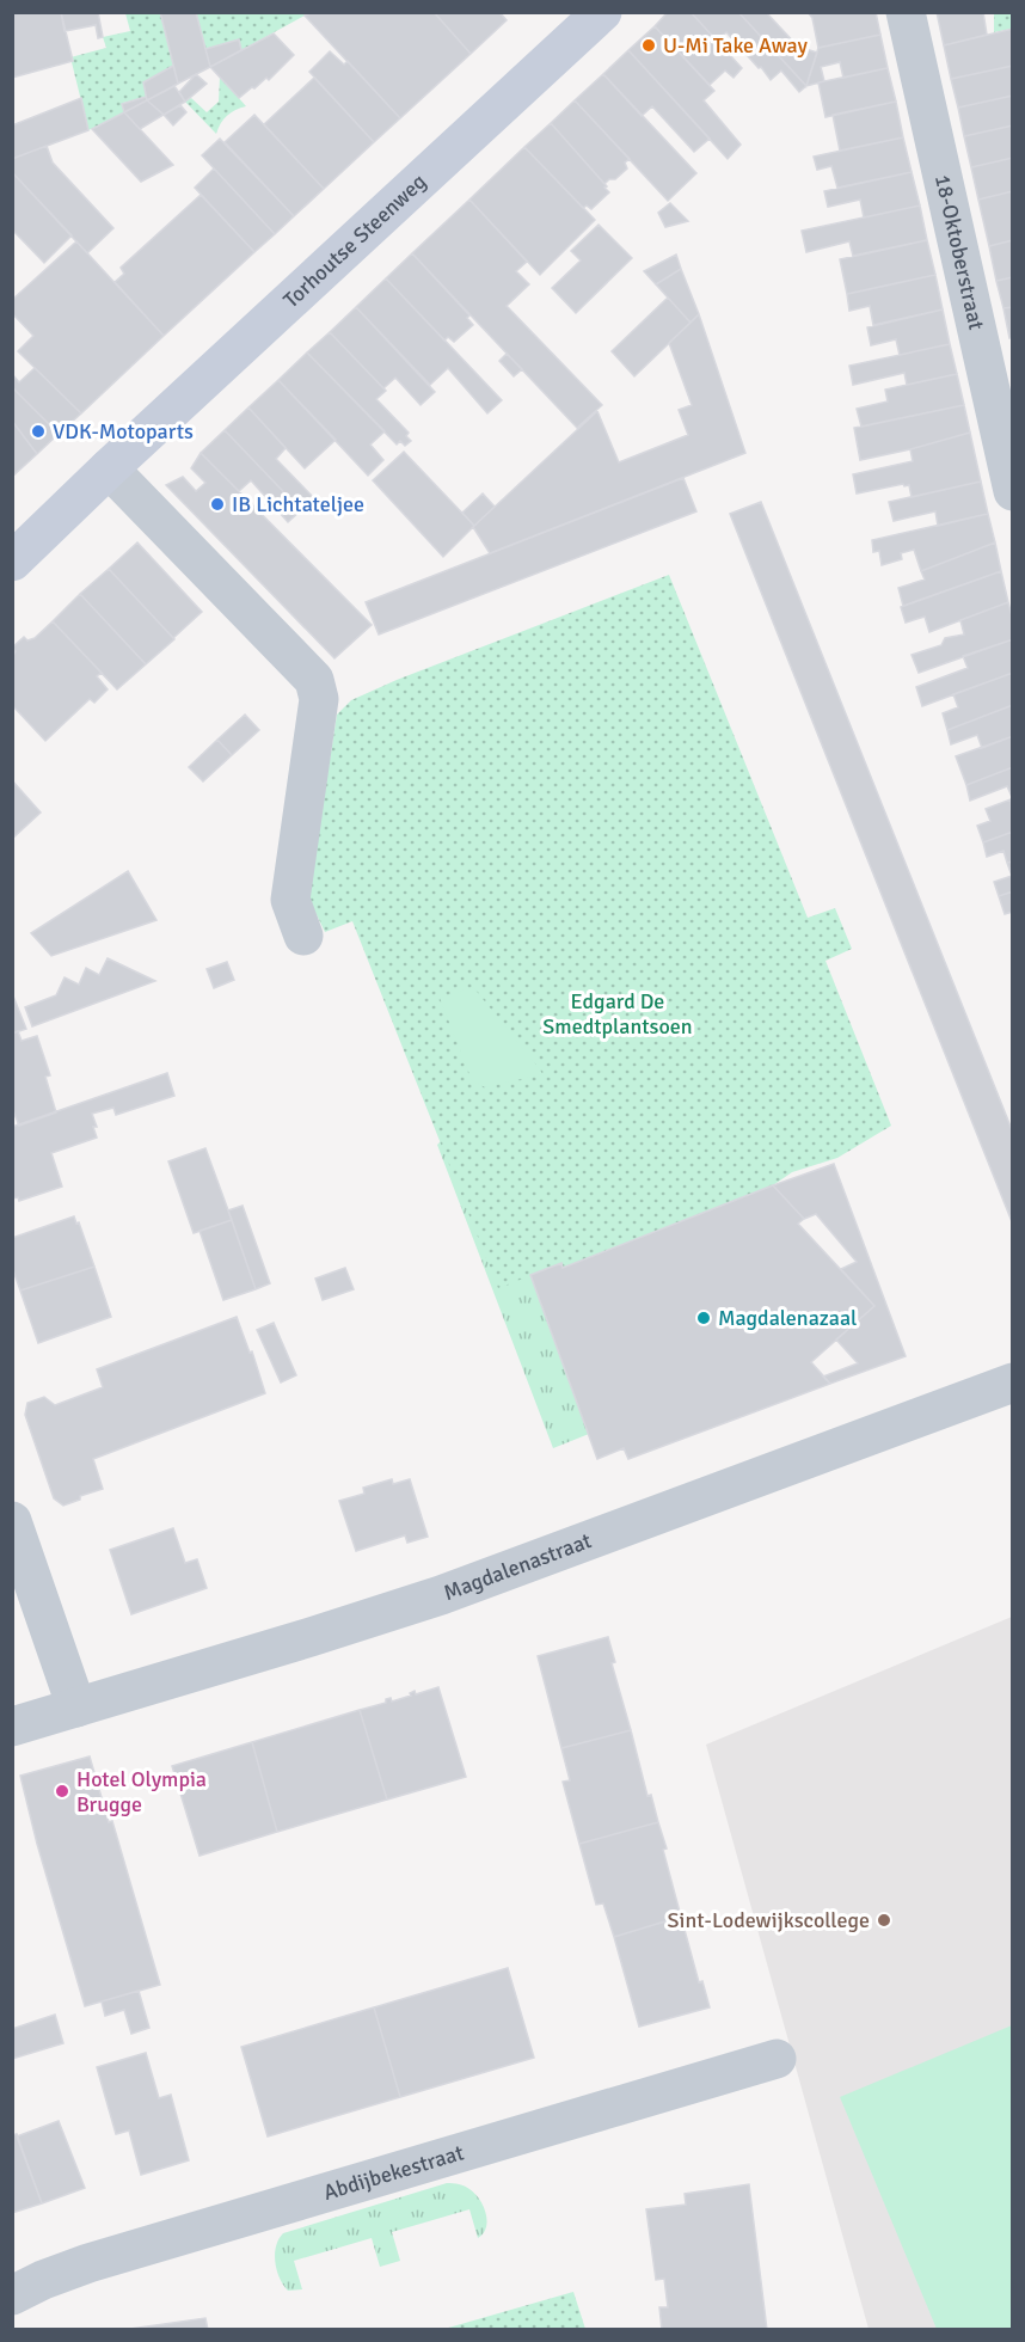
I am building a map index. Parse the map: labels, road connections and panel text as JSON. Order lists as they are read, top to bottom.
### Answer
{
  "streets": {
    "main road": ["Torhoutse Steenweg"],
    "street": ["18-Oktoberstraat", "Magdalenastraat", "Abdijbekestraat"]
  },
  "parks": ["Edgard De Smedtplantsoen"],
  "places": [
    "U-Mi Take Away",
    "VDK-Motoparts",
    "IB Lichtateljee",
    "Magdalenazaal",
    "Hotel Olympia Brugge",
    "Sint-Lodewijkscollege"
  ]
}
